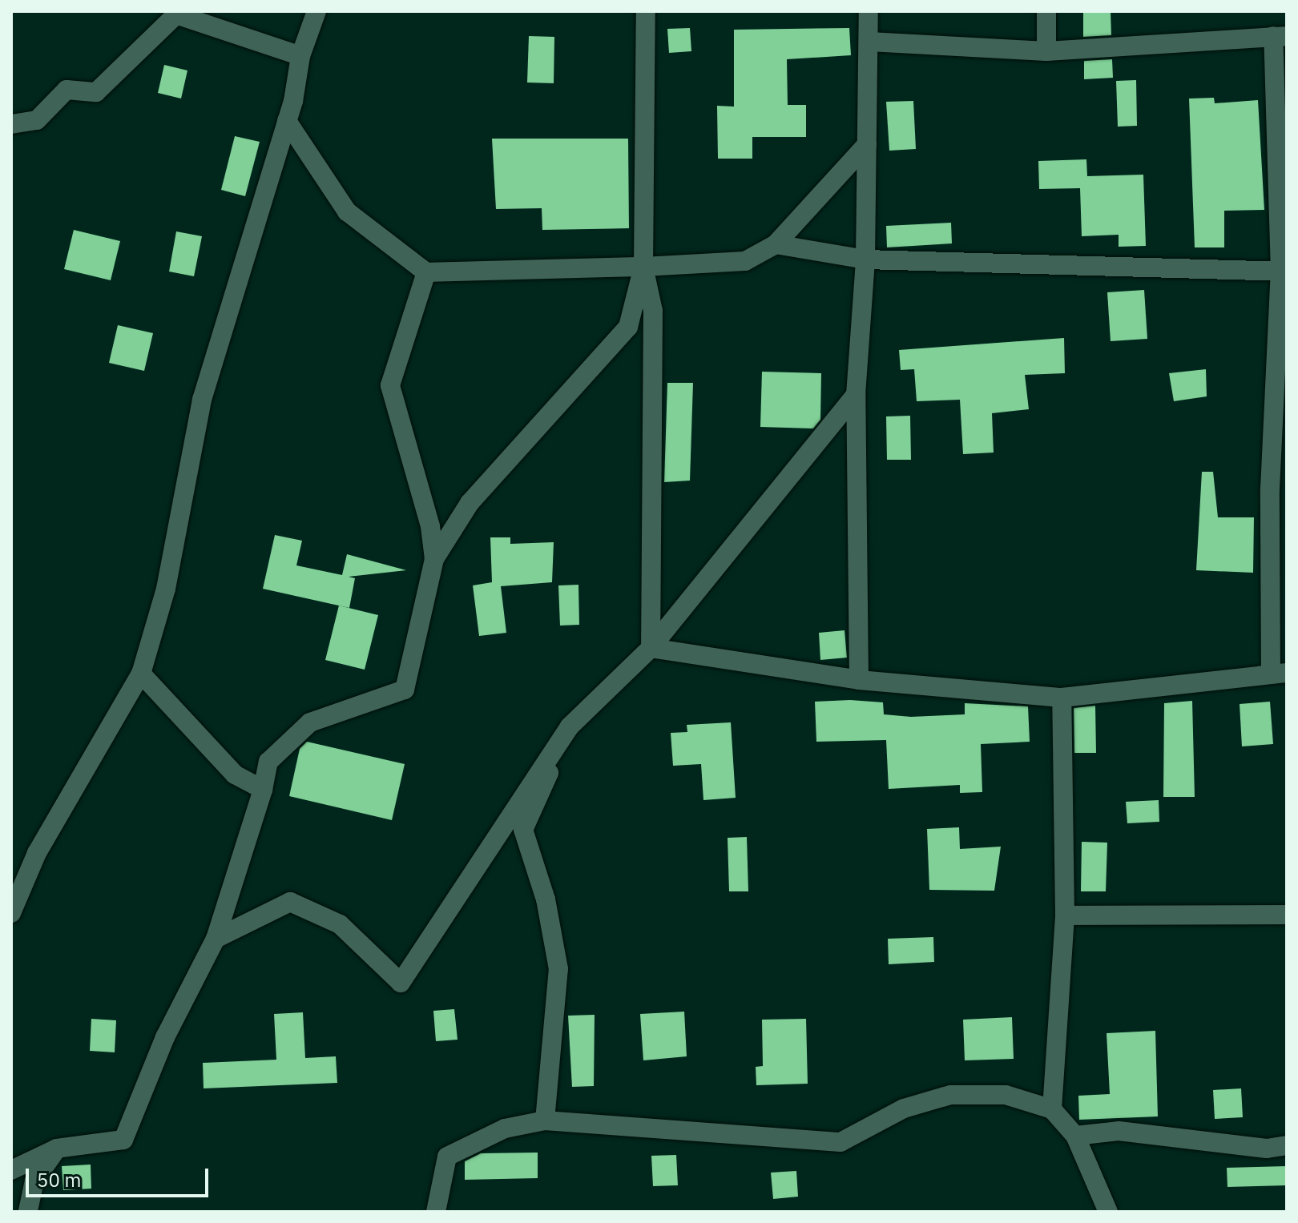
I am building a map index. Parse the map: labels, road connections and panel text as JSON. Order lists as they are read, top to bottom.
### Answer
{
  "scale_bar": "50 m"
}
